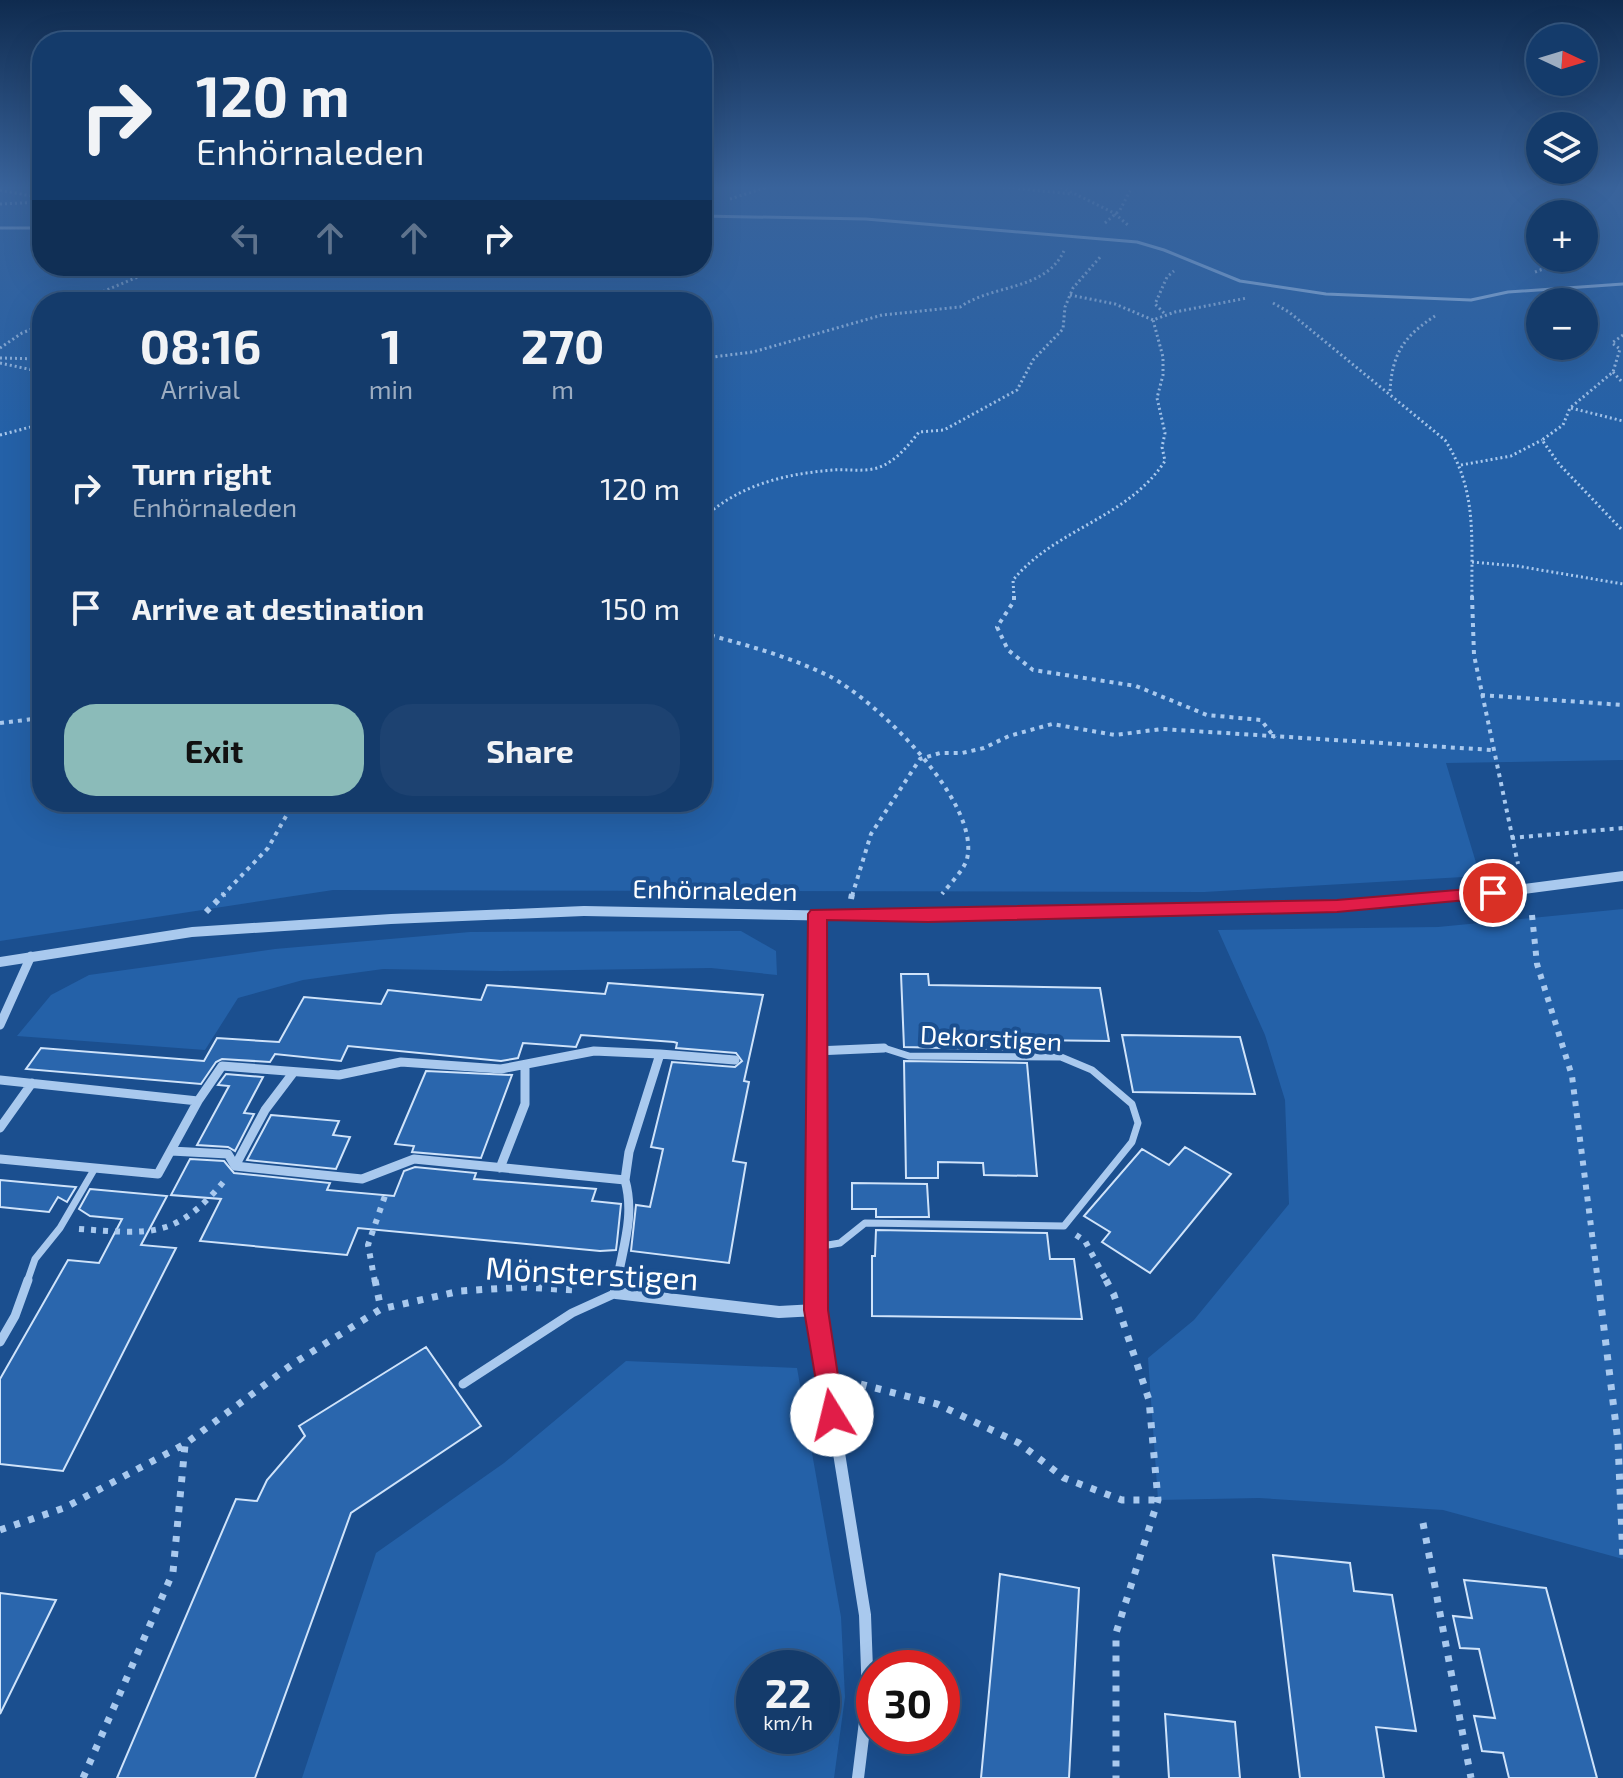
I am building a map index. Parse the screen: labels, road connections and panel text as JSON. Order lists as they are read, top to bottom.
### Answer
{
  "streets": {
    "street": ["Enhörnaleden", "Dekorstigen", "Mönsterstigen"]
  },
  "north": "right",
  "page": {
    "map_buttons": ["+", "−"],
    "turn": ["120 m", "Enhörnaleden"],
    "eta": [
      "08:16",
      "Arrival",
      "1",
      "min",
      "270",
      "m"
    ],
    "list": [
      {
        "name": "Turn right",
        "note": "Enhörnaleden",
        "value": "120 m"
      },
      {
        "name": "Arrive at destination",
        "value": "150 m"
      }
    ],
    "buttons": ["Exit", "Share"],
    "speed": "22 km/h",
    "limit": "30"
  }
}
